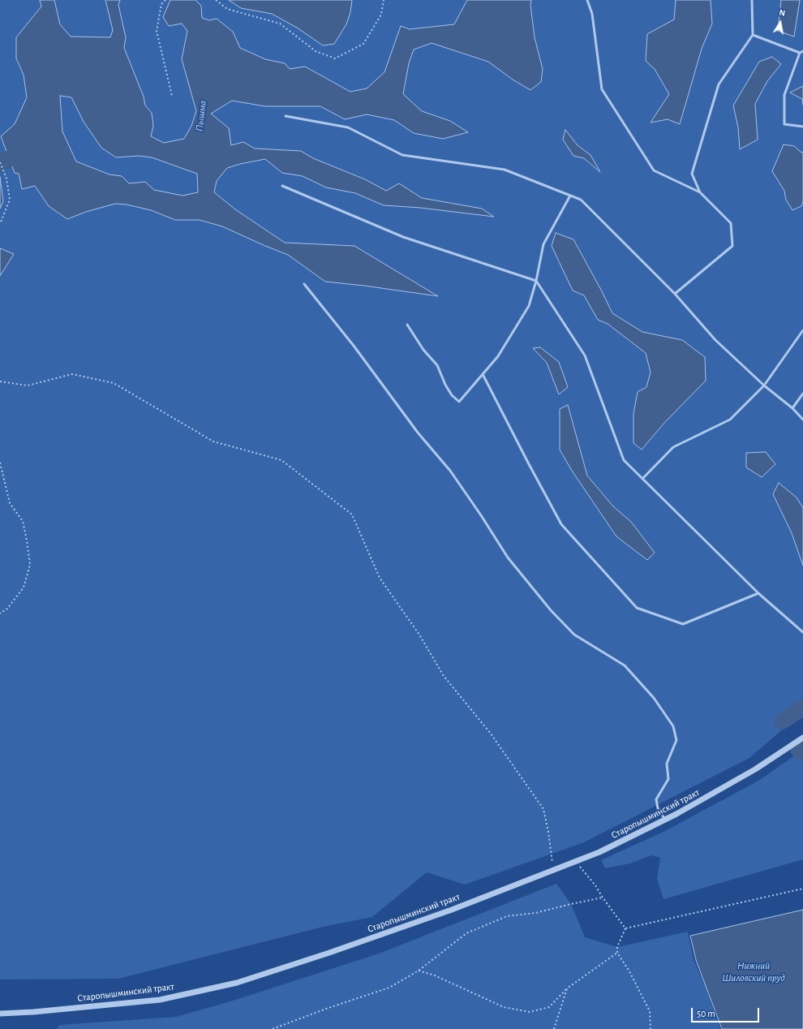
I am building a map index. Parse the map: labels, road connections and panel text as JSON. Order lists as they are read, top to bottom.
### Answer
{
  "streets": {
    "street": ["Старопышминский тракт"]
  },
  "water": ["Пышма", "Нижний Шиловский пруд"],
  "scale_bar": "50 m",
  "north": "top"
}
